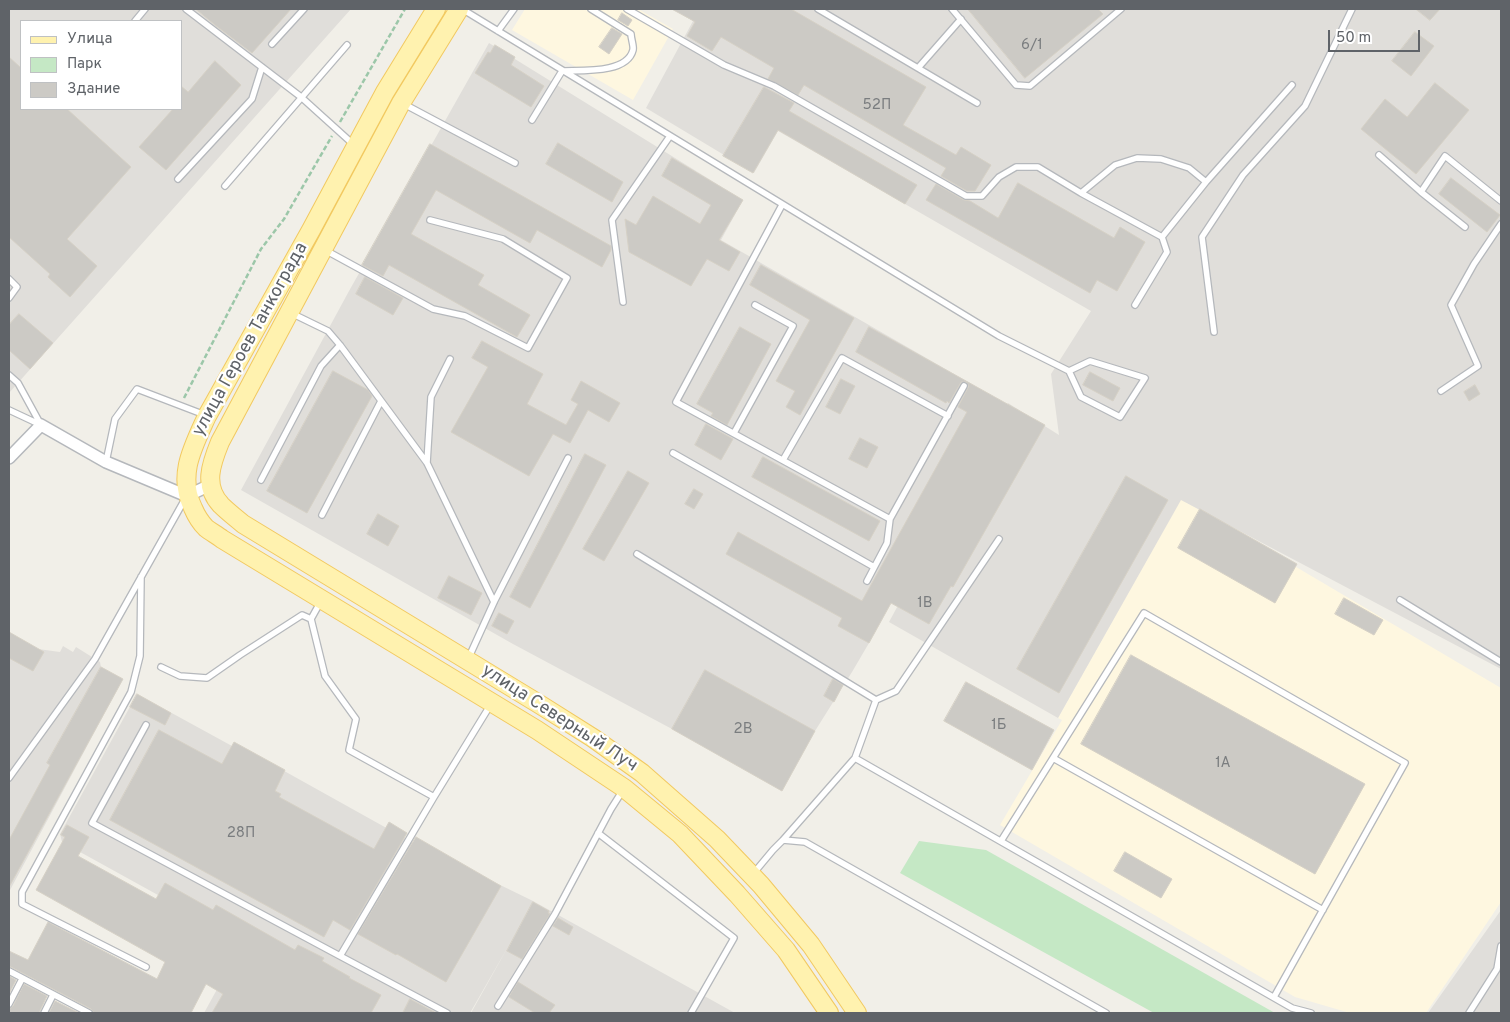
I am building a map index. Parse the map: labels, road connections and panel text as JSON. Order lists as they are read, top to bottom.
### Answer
{
  "streets": {
    "main road": ["улица Героев Танкограда", "улица Северный Луч"]
  },
  "crossings": [
    ["улица Героев Танкограда", "улица Северный Луч"]
  ],
  "house_numbers": [
    "6/1",
    "52П",
    "1В",
    "1Б",
    "2В",
    "1А",
    "28П"
  ],
  "legend": ["Улица", "Парк", "Здание"],
  "scale_bar": "50 m"
}
